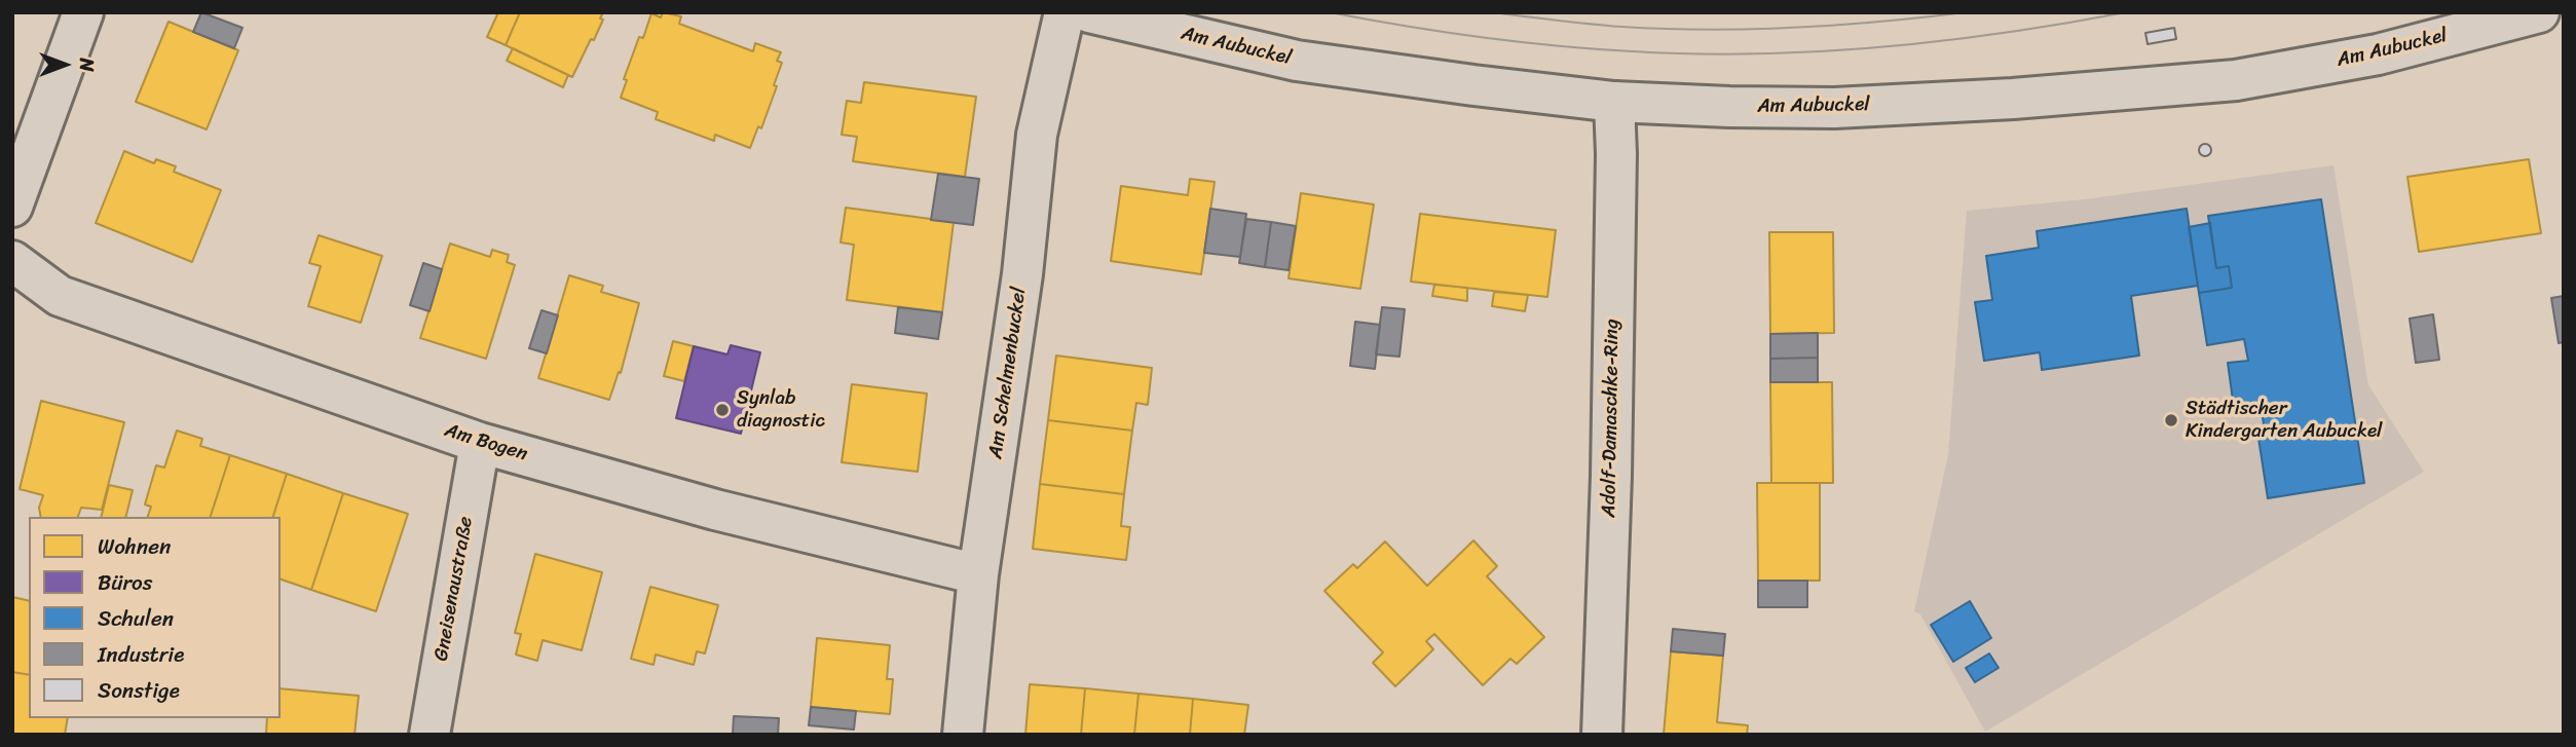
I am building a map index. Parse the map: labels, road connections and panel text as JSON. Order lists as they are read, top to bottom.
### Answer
{
  "streets": {
    "street": [
      "Am Aubuckel",
      "Am Schelmenbuckel",
      "Adolf-Damaschke-Ring",
      "Am Bogen",
      "Gneisenaustraße"
    ]
  },
  "crossings": [
    ["Am Aubuckel", "Adolf-Damaschke-Ring"],
    ["Am Schelmenbuckel", "Am Bogen"],
    ["Am Bogen", "Gneisenaustraße"]
  ],
  "places": ["Synlab diagnostic", "Städtischer Kindergarten Aubuckel"],
  "legend": [
    "Wohnen",
    "Büros",
    "Schulen",
    "Industrie",
    "Sonstige"
  ],
  "north": "right"
}
